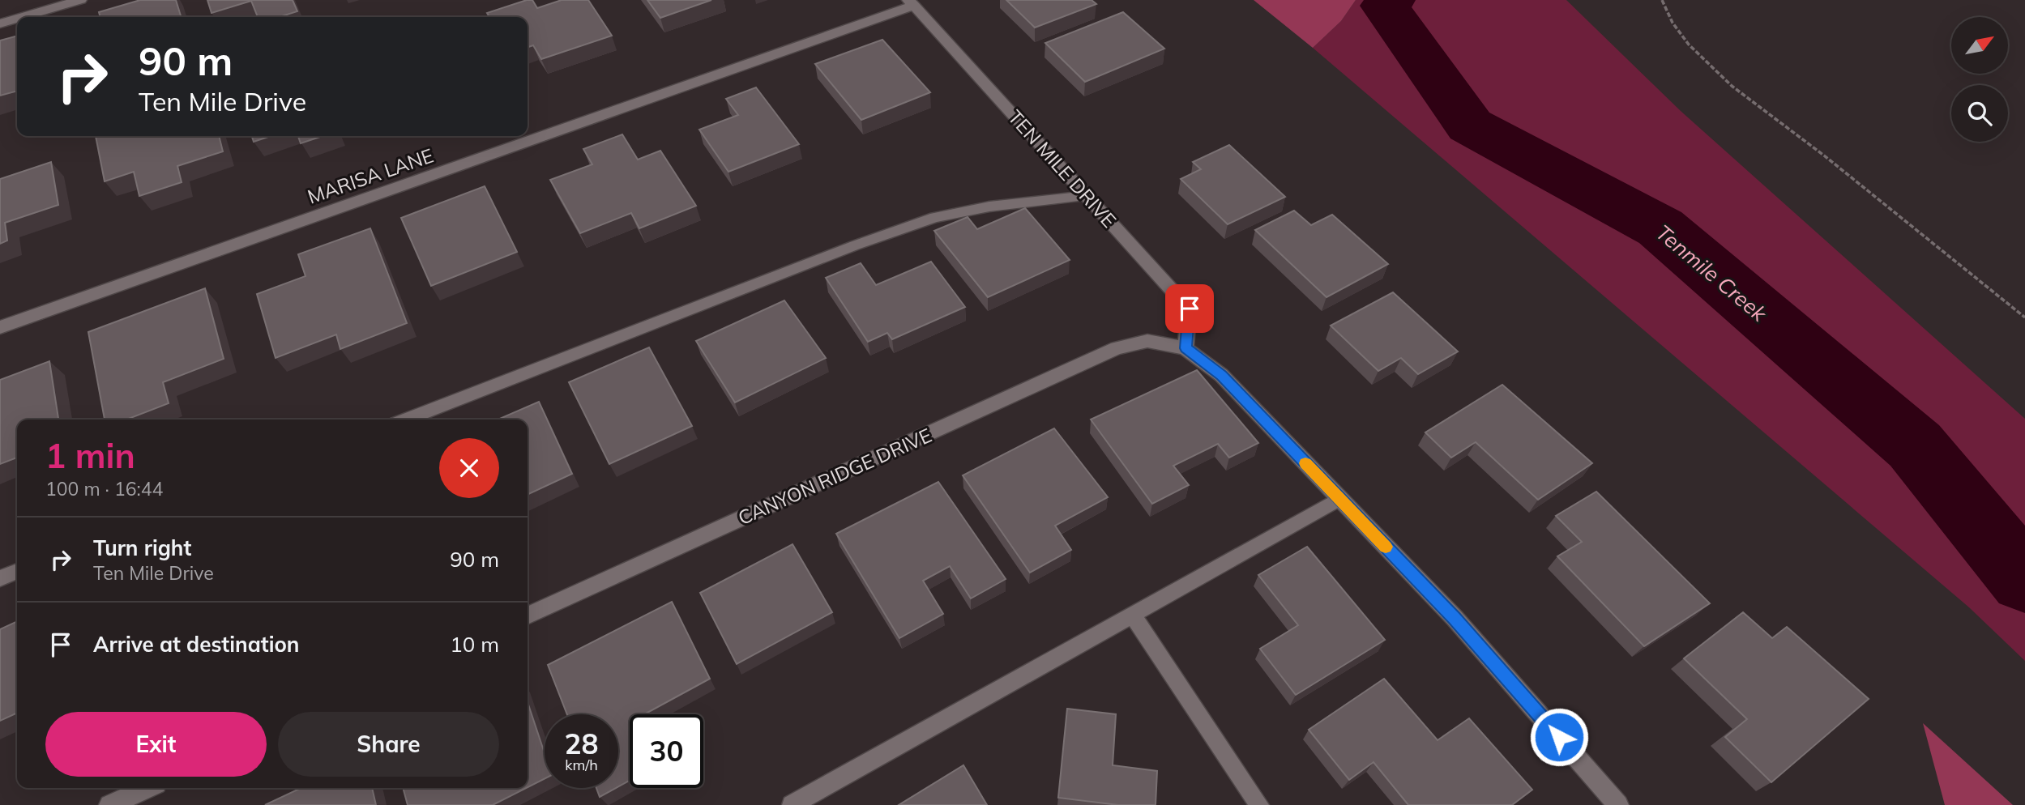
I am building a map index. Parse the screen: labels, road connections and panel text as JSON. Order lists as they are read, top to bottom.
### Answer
{
  "streets": {
    "street": ["TEN MILE DRIVE", "MARISA LANE", "CANYON RIDGE DRIVE"]
  },
  "crossings": [
    ["TEN MILE DRIVE", "MARISA LANE"],
    ["TEN MILE DRIVE", "CANYON RIDGE DRIVE"]
  ],
  "water": ["Tenmile Creek"],
  "north": "top right",
  "page": {
    "turn": ["90 m", "Ten Mile Drive"],
    "heading": ["1 min", "100 m · 16:44"],
    "list": [
      {
        "name": "Turn right",
        "note": "Ten Mile Drive",
        "value": "90 m"
      },
      {
        "name": "Arrive at destination",
        "value": "10 m"
      }
    ],
    "buttons": ["Exit", "Share"],
    "speed": "28 km/h",
    "limit": "30"
  }
}
